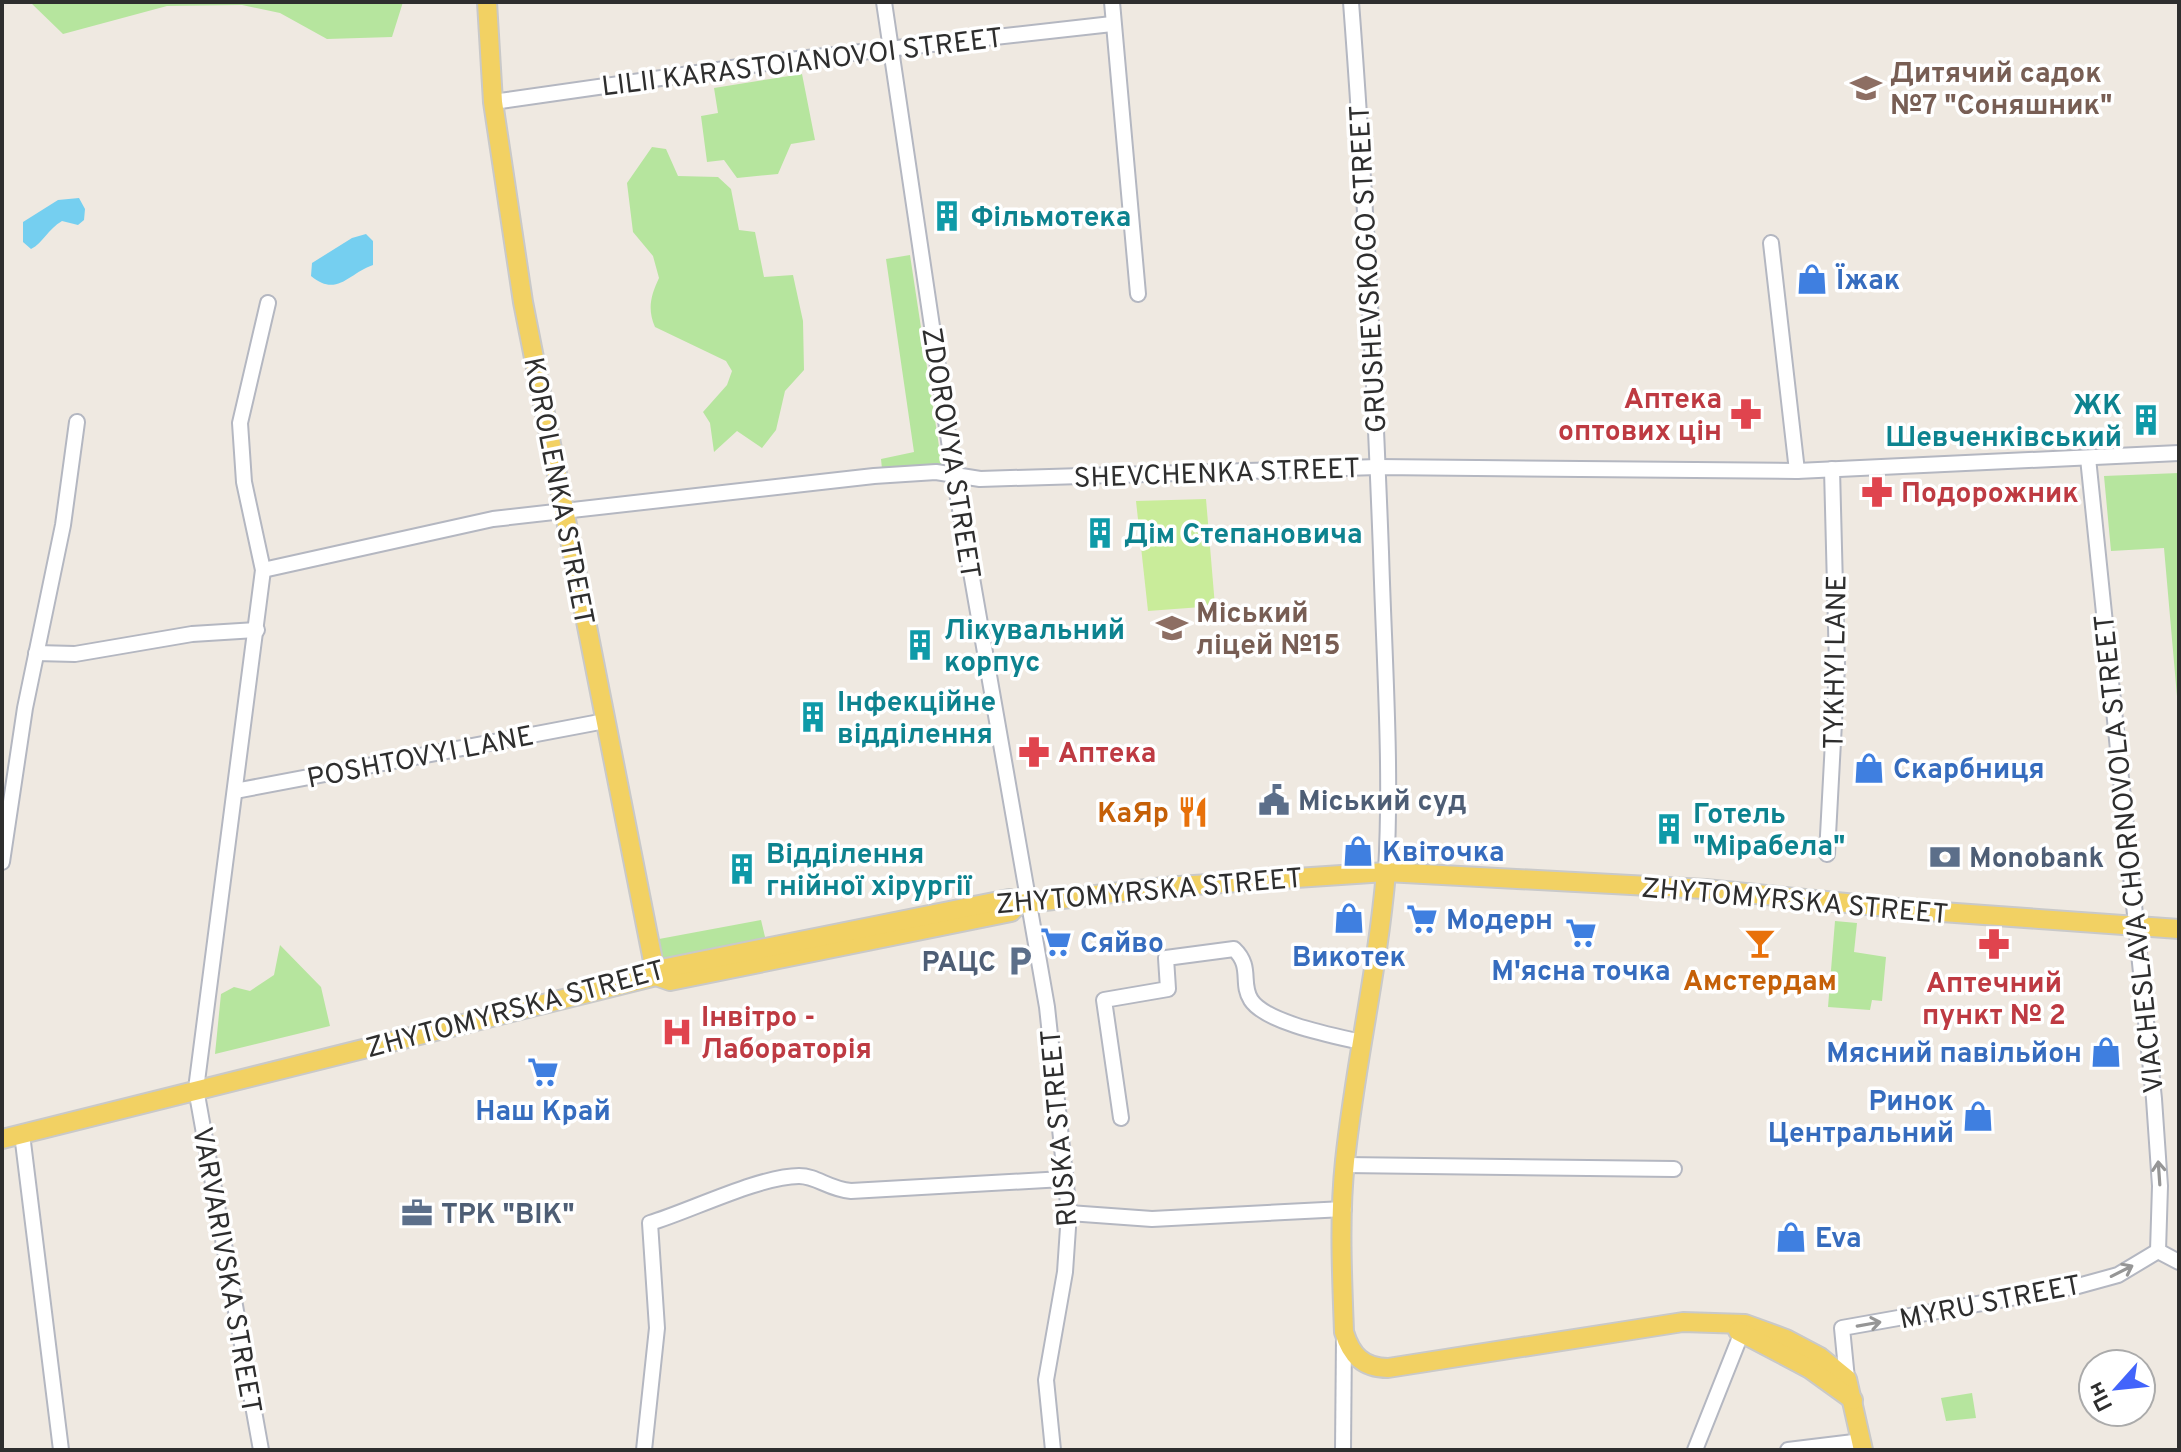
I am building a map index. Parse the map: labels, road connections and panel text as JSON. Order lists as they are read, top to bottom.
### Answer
{
  "streets": {
    "main road": ["KOROLENKA STREET", "ZHYTOMYRSKA STREET"],
    "street": [
      "LILII KARASTOIANOVOI STREET",
      "GRUSHEVSKOGO STREET",
      "ZDOROVYA STREET",
      "SHEVCHENKA STREET",
      "TYKHYI LANE",
      "POSHTOVYI LANE",
      "VIACHESLAVA CHORNOVOLA STREET",
      "RUSKA STREET",
      "VARVARIVSKA STREET",
      "MYRU STREET"
    ]
  },
  "crossings": [
    ["LILII KARASTOIANOVOI STREET", "ZDOROVYA STREET"],
    ["LILII KARASTOIANOVOI STREET", "KOROLENKA STREET"],
    ["GRUSHEVSKOGO STREET", "SHEVCHENKA STREET"],
    ["GRUSHEVSKOGO STREET", "ZHYTOMYRSKA STREET"],
    ["ZDOROVYA STREET", "SHEVCHENKA STREET"],
    ["ZDOROVYA STREET", "ZHYTOMYRSKA STREET"],
    ["ZDOROVYA STREET", "RUSKA STREET"],
    ["SHEVCHENKA STREET", "KOROLENKA STREET"],
    ["SHEVCHENKA STREET", "TYKHYI LANE"],
    ["SHEVCHENKA STREET", "VIACHESLAVA CHORNOVOLA STREET"],
    ["SHEVCHENKA STREET", "VARVARIVSKA STREET"],
    ["KOROLENKA STREET", "POSHTOVYI LANE"],
    ["KOROLENKA STREET", "ZHYTOMYRSKA STREET"],
    ["POSHTOVYI LANE", "VARVARIVSKA STREET"],
    ["VIACHESLAVA CHORNOVOLA STREET", "ZHYTOMYRSKA STREET"],
    ["VIACHESLAVA CHORNOVOLA STREET", "MYRU STREET"],
    ["ZHYTOMYRSKA STREET", "RUSKA STREET"],
    ["ZHYTOMYRSKA STREET", "VARVARIVSKA STREET"]
  ],
  "one_way": ["VIACHESLAVA CHORNOVOLA STREET", "MYRU STREET"],
  "places": {
    "school or university": ["Дитячий садок №7 \"Соняшник\"", "Міський ліцей №15"],
    "building": [
      "Фільмотека",
      "ЖК Шевченківський",
      "Дім Степановича",
      "Лікувальний корпус",
      "Інфекційне відділення",
      "Готель \"Мірабела\"",
      "Відділення гнійної хірургії"
    ],
    "shop": [
      "Їжак",
      "Скарбниця",
      "Квіточка",
      "Викотек",
      "Мясний павільйон",
      "Ринок Центральний",
      "Eva"
    ],
    "pharmacy": [
      "Аптека оптових цін",
      "Подорожник",
      "Аптека",
      "Аптечний пункт № 2"
    ],
    "public building": ["Міський суд"],
    "restaurant": ["КаЯр"],
    "bank": ["Monobank"],
    "supermarket": [
      "Модерн",
      "М'ясна точка",
      "Сяйво",
      "Наш Край"
    ],
    "bar": ["Амстердам"],
    "parking": ["РАЦС"],
    "hospital": ["Інвітро - Лабораторія"],
    "office": ["ТРК \"ВІК\""]
  },
  "north": "bottom left"
}
